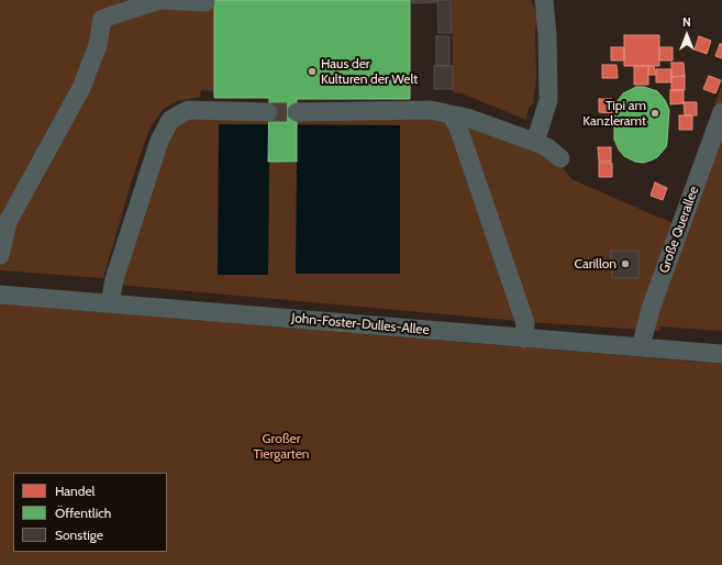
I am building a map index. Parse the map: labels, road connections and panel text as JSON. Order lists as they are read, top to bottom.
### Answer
{
  "streets": {
    "street": ["Große Querallee", "John-Foster-Dulles-Allee"]
  },
  "crossings": [
    ["Große Querallee", "John-Foster-Dulles-Allee"]
  ],
  "parks": ["Großer Tiergarten"],
  "places": ["Haus der Kulturen der Welt", "Tipi am Kanzleramt", "Carillon"],
  "legend": ["Handel", "Öffentlich", "Sonstige"],
  "north": "top"
}
